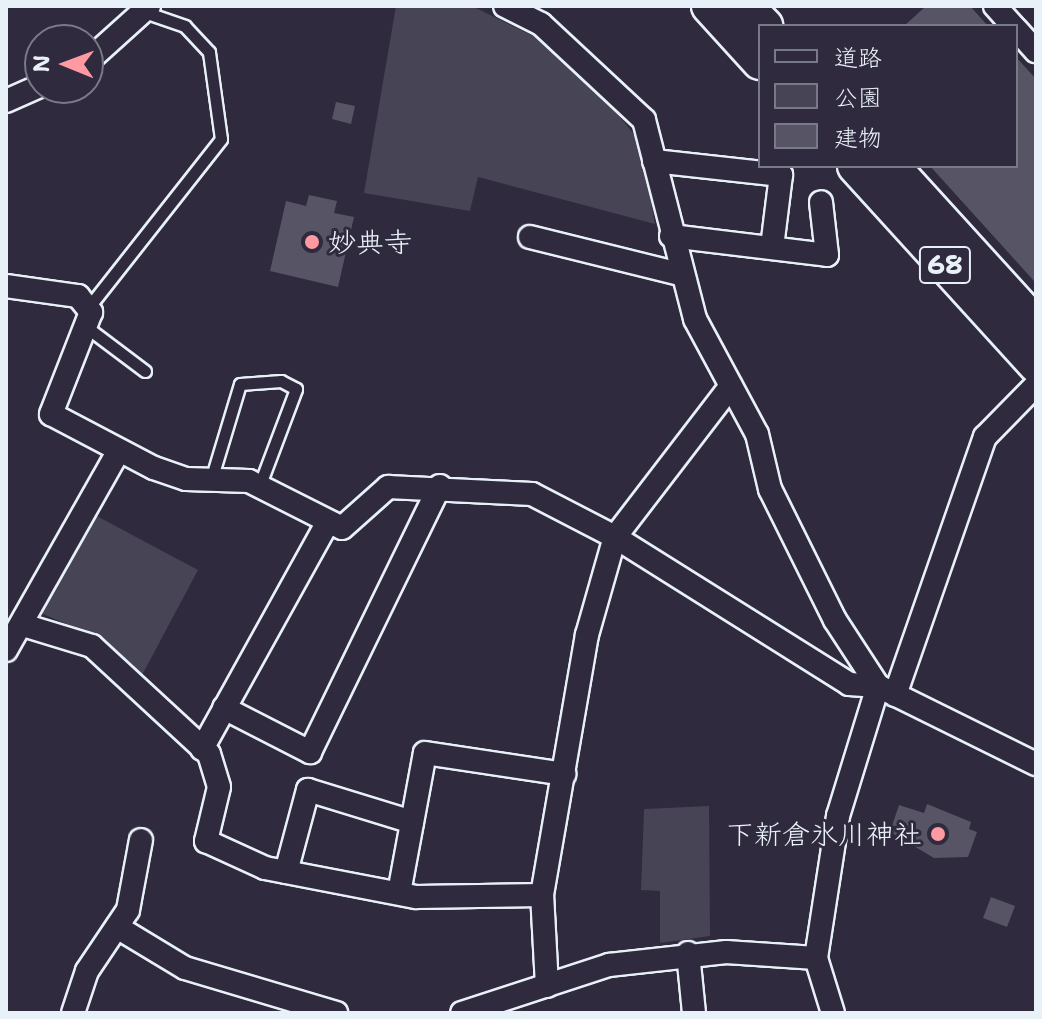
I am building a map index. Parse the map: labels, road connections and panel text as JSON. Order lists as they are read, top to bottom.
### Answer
{
  "streets": {
    "main road": ["68"]
  },
  "places": ["妙典寺", "下新倉氷川神社"],
  "legend": ["道路", "公園", "建物"],
  "north": "left"
}
